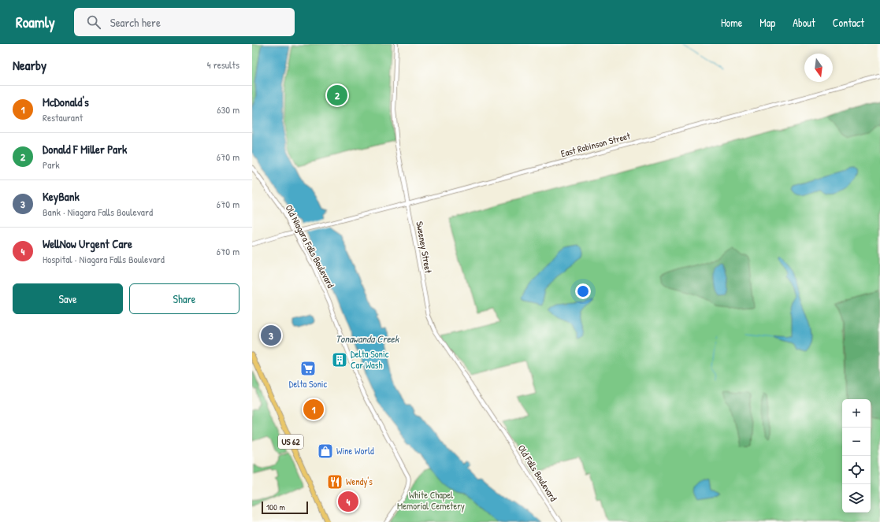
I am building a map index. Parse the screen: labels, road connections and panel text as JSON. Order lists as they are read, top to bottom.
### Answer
{
  "streets": {
    "main road": ["US 62"],
    "street": [
      "East Robinson Street",
      "Old Niagara Falls Boulevard",
      "Sweeney Street",
      "Old Falls Boulevard"
    ]
  },
  "crossings": [
    ["East Robinson Street", "Sweeney Street"],
    ["Sweeney Street", "Old Falls Boulevard"]
  ],
  "water": ["Tonawanda Creek"],
  "parks": ["White Chapel Memorial Cemetery"],
  "places": {
    "building": ["Delta Sonic Car Wash"],
    "supermarket": ["Delta Sonic"],
    "shop": ["Wine World"],
    "restaurant": ["Wendy's"]
  },
  "scale_bar": "100 m",
  "north": "bottom",
  "page": {
    "header": "Roamly",
    "search": "Search here",
    "nav": [
      "Home",
      "Map",
      "About",
      "Contact"
    ],
    "heading": ["Nearby", "4 results"],
    "pins": [
      "2",
      "3",
      "1",
      "4"
    ],
    "list": [
      {
        "mark": "1",
        "name": "McDonald's",
        "note": "Restaurant",
        "value": "630 m"
      },
      {
        "mark": "2",
        "name": "Donald F Miller Park",
        "note": "Park",
        "value": "670 m"
      },
      {
        "mark": "3",
        "name": "KeyBank",
        "note": "Bank · Niagara Falls Boulevard",
        "value": "670 m"
      },
      {
        "mark": "4",
        "name": "WellNow Urgent Care",
        "note": "Hospital · Niagara Falls Boulevard",
        "value": "670 m"
      }
    ],
    "buttons": ["Save", "Share"],
    "map_buttons": ["+", "−"],
    "scale": "100 m"
  }
}
